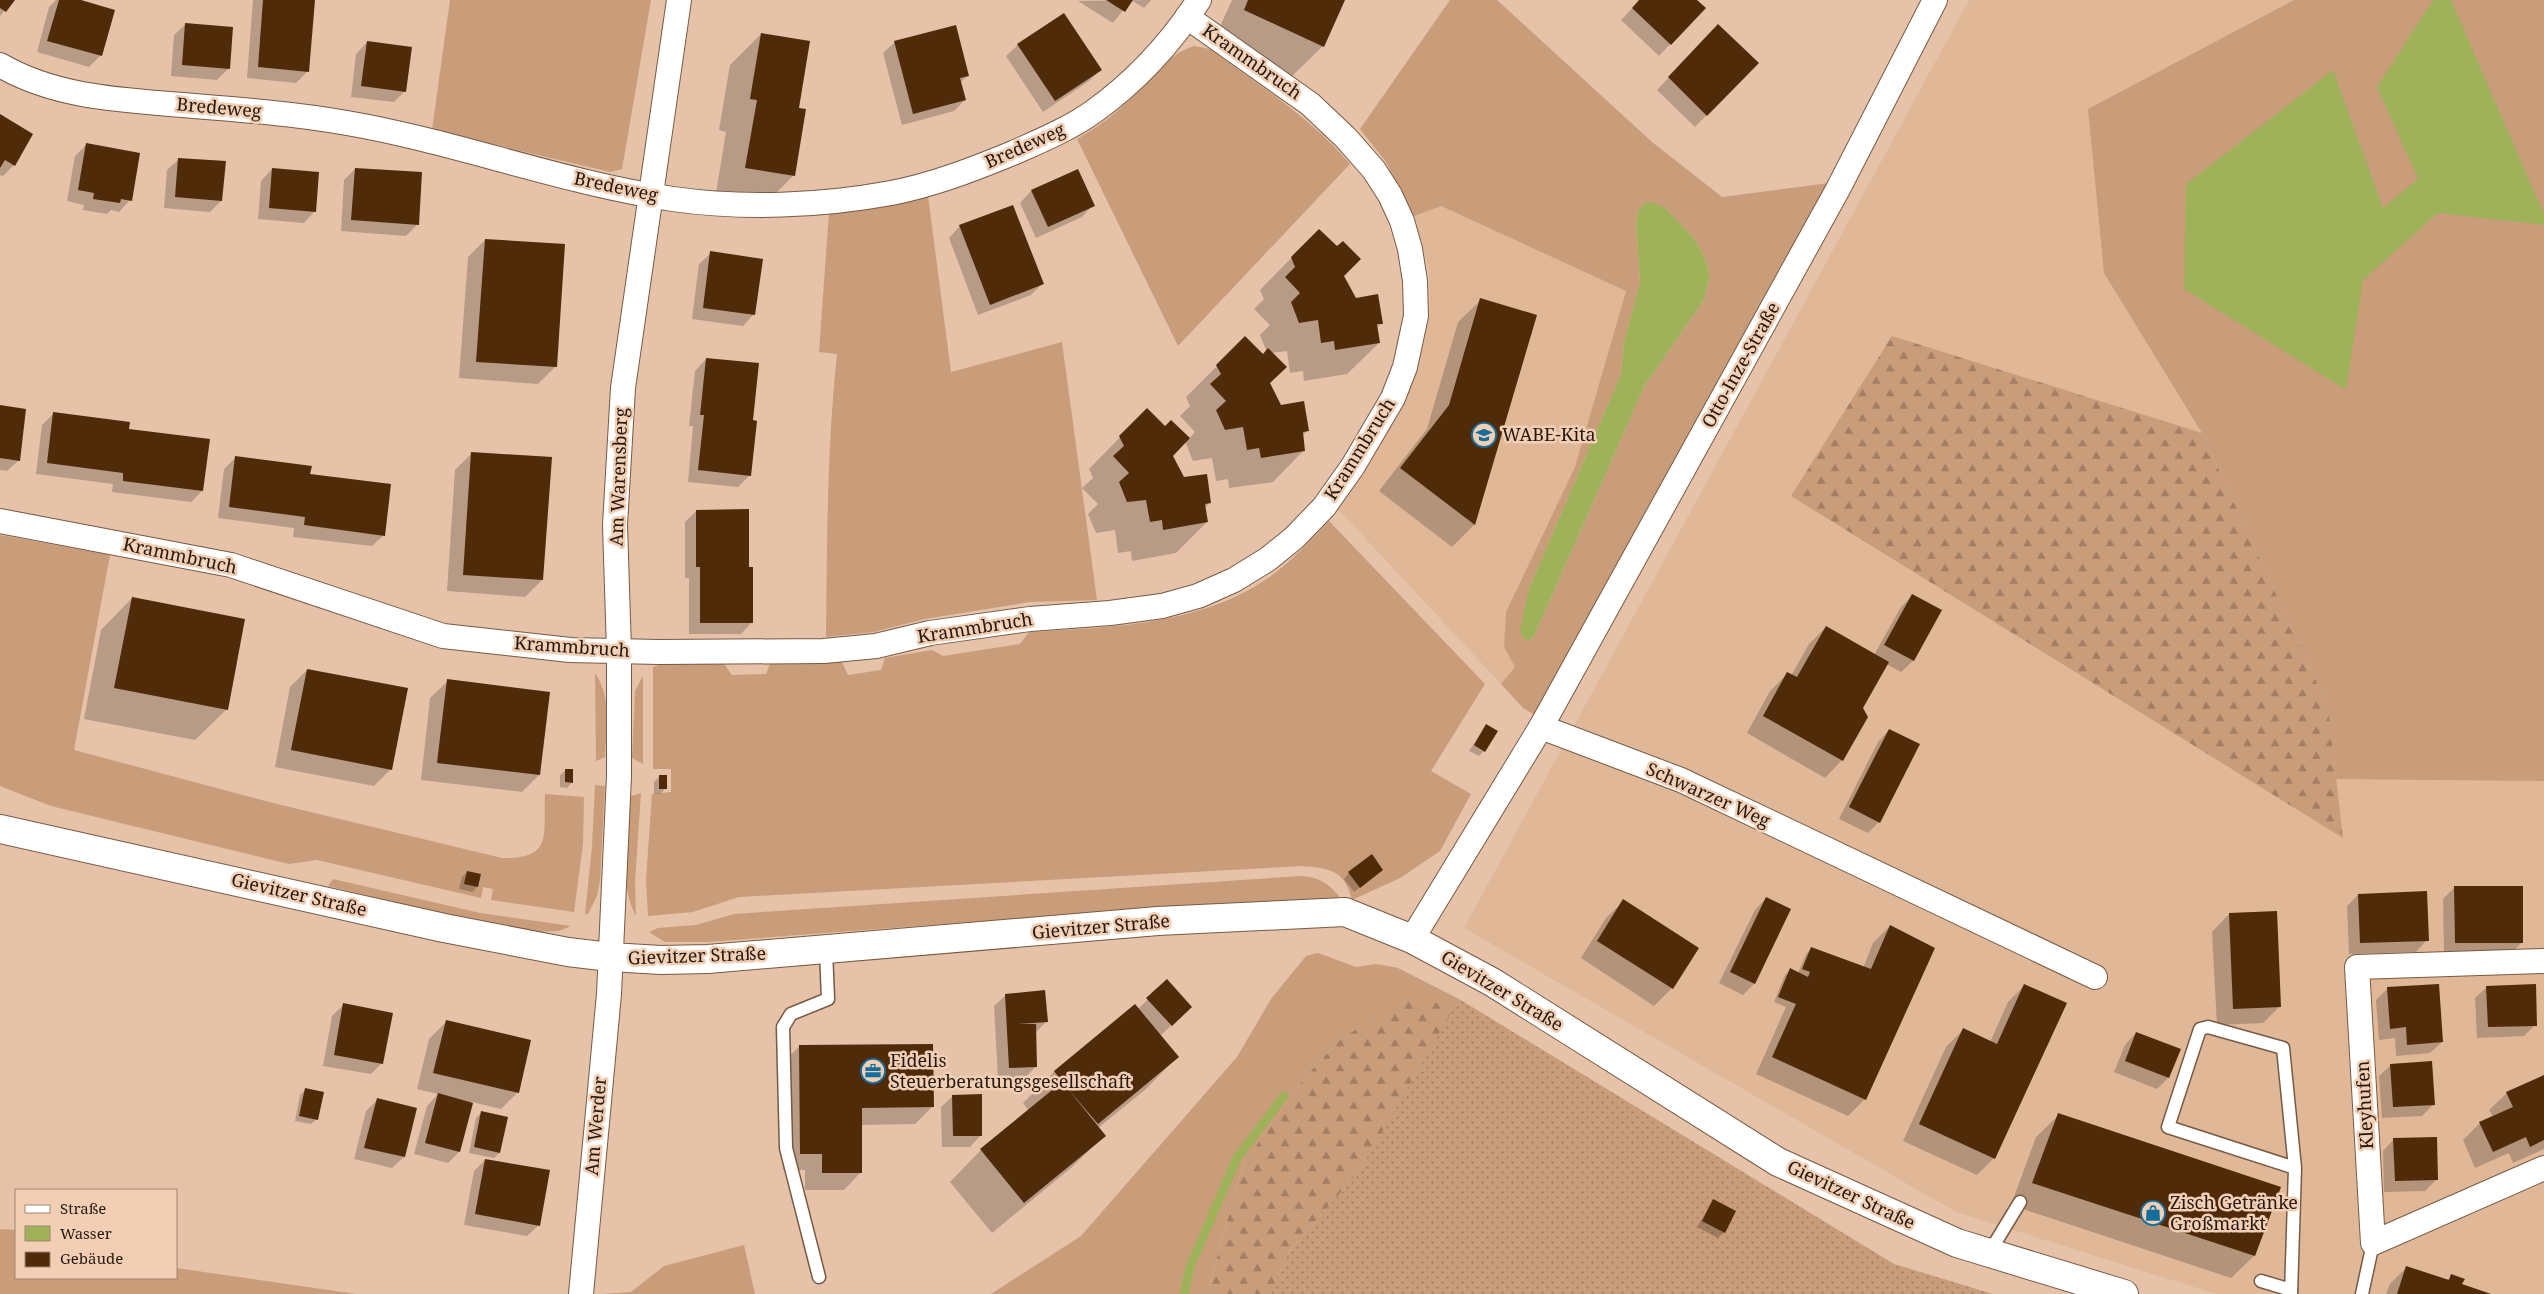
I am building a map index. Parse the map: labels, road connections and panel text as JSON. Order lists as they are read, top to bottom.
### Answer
{
  "streets": {
    "main road": ["Gievitzer Straße"],
    "street": [
      "Krammbruch",
      "Bredeweg",
      "Otto-Inze-Straße",
      "Am Warensberg",
      "Schwarzer Weg",
      "Kleyhufen",
      "Am Werder"
    ]
  },
  "crossings": [
    ["Krammbruch", "Bredeweg"],
    ["Krammbruch", "Am Warensberg"],
    ["Bredeweg", "Am Warensberg"],
    ["Otto-Inze-Straße", "Schwarzer Weg"],
    ["Am Warensberg", "Gievitzer Straße"],
    ["Am Warensberg", "Am Werder"],
    ["Gievitzer Straße", "Am Werder"]
  ],
  "places": {
    "school or university": ["WABE-Kita"],
    "office": ["Fidelis Steuerberatungsgesellschaft"],
    "shop": ["Zisch Getränke Großmarkt"]
  },
  "legend": ["Straße", "Wasser", "Gebäude"]
}
